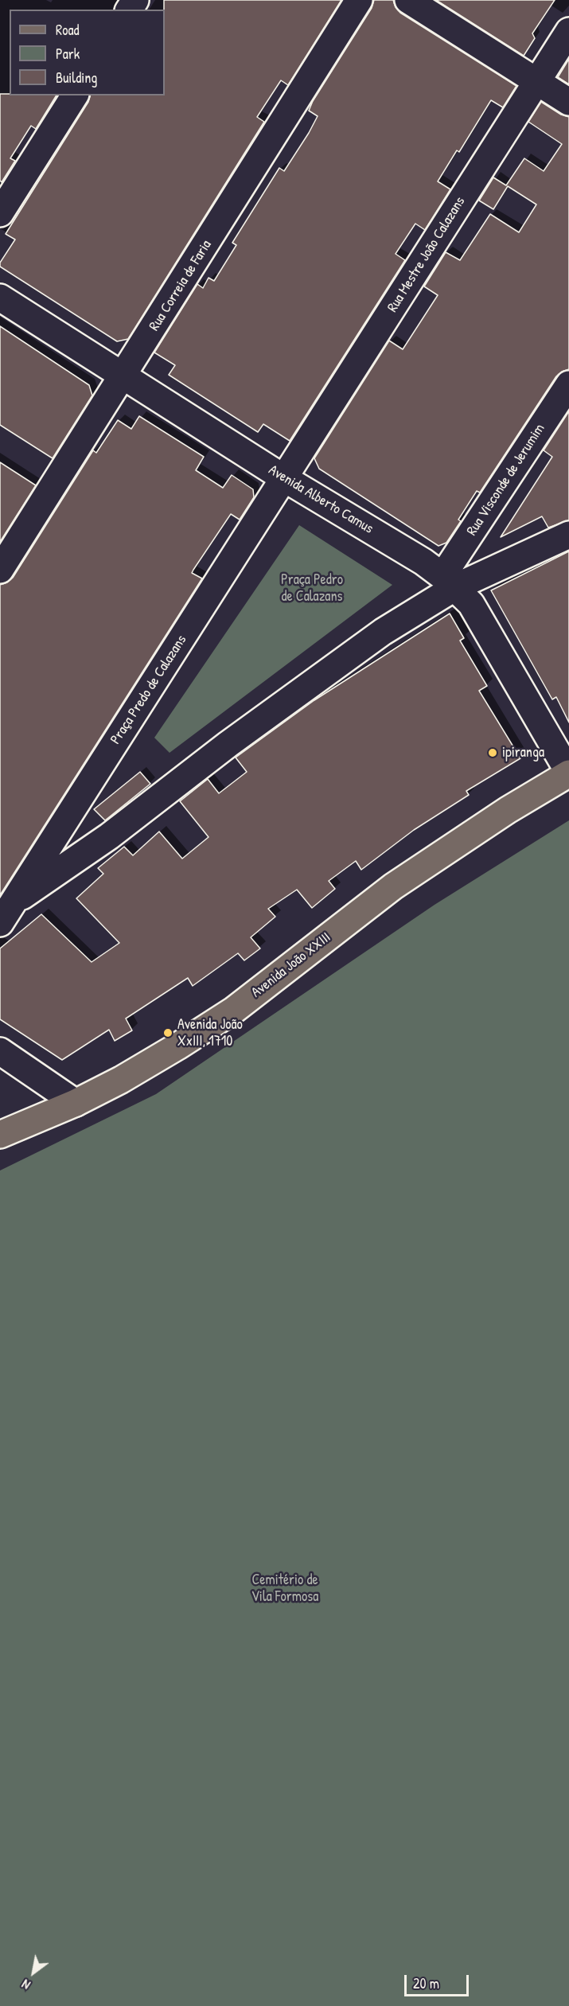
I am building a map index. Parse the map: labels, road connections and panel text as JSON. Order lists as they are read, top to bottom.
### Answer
{
  "streets": {
    "main road": ["Avenida João XXIII"],
    "street": [
      "Rua Mestre João Calazans",
      "Rua Correia de Faria",
      "Rua Visconde de Jerumim",
      "Avenida Alberto Camus",
      "Praça Predo de Calazans"
    ]
  },
  "crossings": [
    ["Rua Mestre João Calazans", "Avenida Alberto Camus"],
    ["Rua Mestre João Calazans", "Praça Predo de Calazans"],
    ["Rua Correia de Faria", "Avenida Alberto Camus"],
    ["Rua Visconde de Jerumim", "Avenida Alberto Camus"],
    ["Avenida Alberto Camus", "Praça Predo de Calazans"],
    ["Avenida Alberto Camus", "Avenida João XXIII"]
  ],
  "parks": ["Praça Pedro de Calazans", "Cemitério de Vila Formosa"],
  "places": ["ipiranga", "Avenida João XxIII, 1710"],
  "legend": ["Road", "Park", "Building"],
  "scale_bar": "20 m",
  "north": "bottom left"
}
